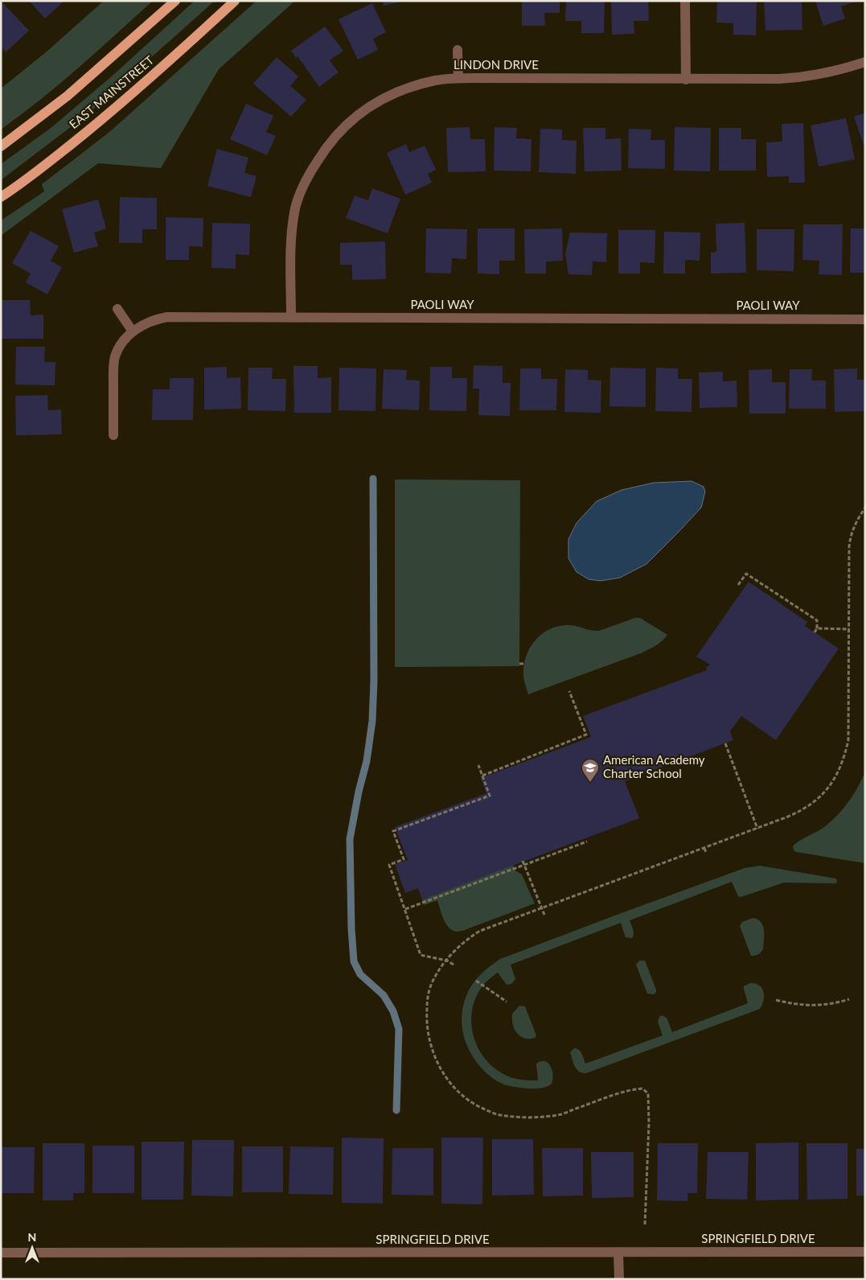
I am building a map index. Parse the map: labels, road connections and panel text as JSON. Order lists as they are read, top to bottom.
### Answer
{
  "streets": {
    "main road": ["EAST MAINSTREET"],
    "street": ["LINDON DRIVE", "PAOLI WAY", "SPRINGFIELD DRIVE"]
  },
  "crossings": [
    ["LINDON DRIVE", "PAOLI WAY"]
  ],
  "places": {
    "school or university": ["American Academy Charter School"]
  },
  "north": "top"
}
